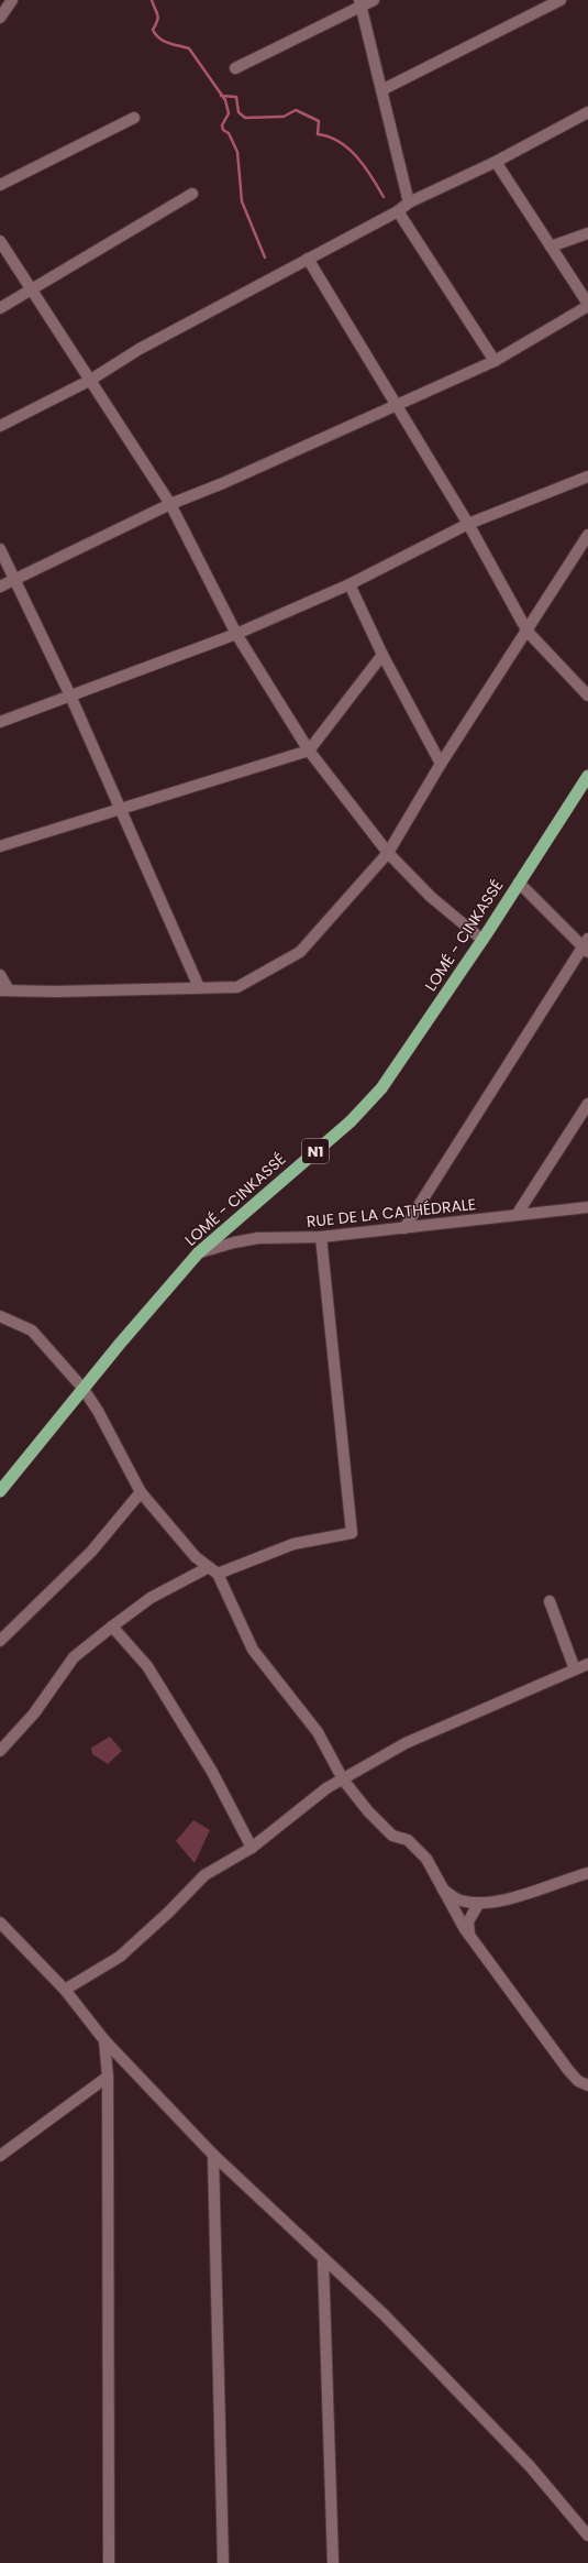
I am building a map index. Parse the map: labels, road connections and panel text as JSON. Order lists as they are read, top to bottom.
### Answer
{
  "streets": {
    "highway": ["LOMÉ - CINKASSÉ", "N1"],
    "street": ["RUE DE LA CATHÉDRALE"]
  },
  "crossings": [
    ["LOMÉ - CINKASSÉ", "RUE DE LA CATHÉDRALE"]
  ]
}
